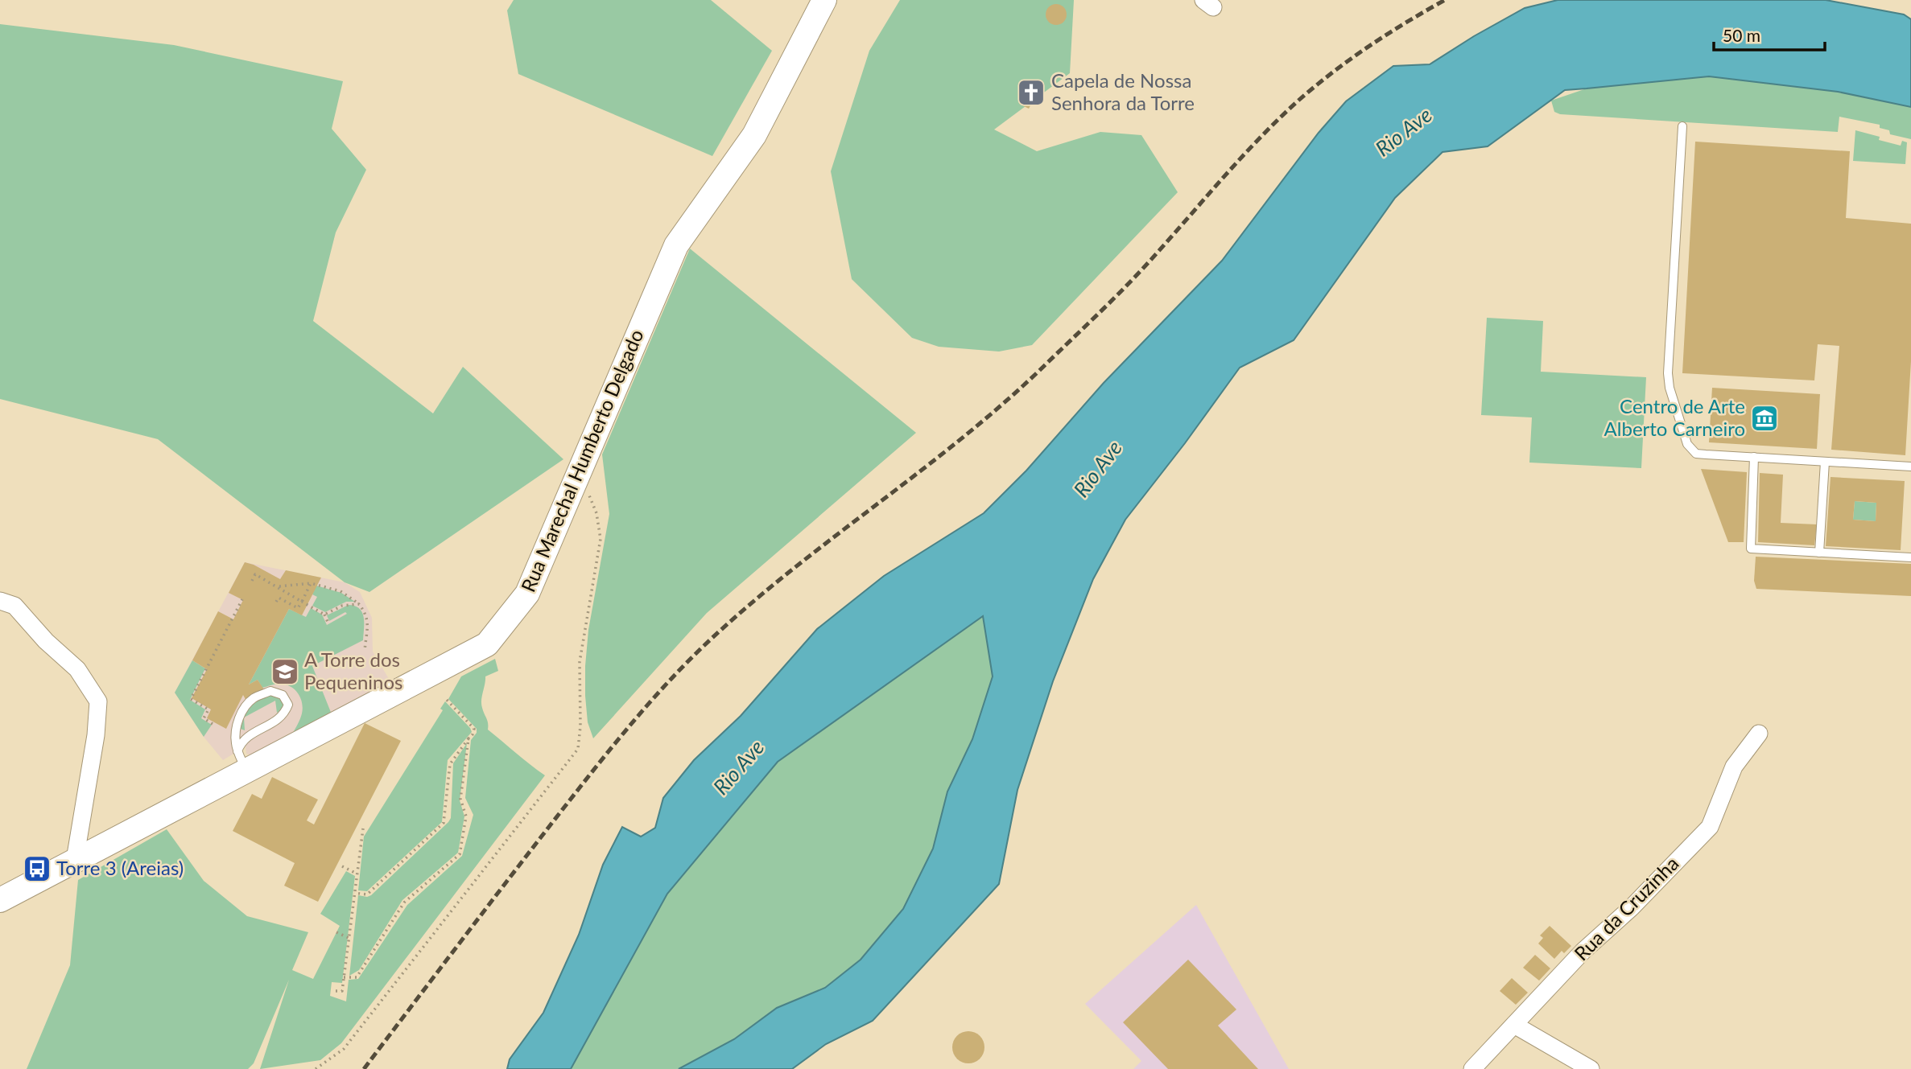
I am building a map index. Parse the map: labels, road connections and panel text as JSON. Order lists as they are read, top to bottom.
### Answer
{
  "streets": {
    "street": ["Rua Marechal Humberto Delgado", "Rua da Cruzinha"]
  },
  "water": ["Rio Ave"],
  "places": {
    "church": ["Capela de Nossa Senhora da Torre"],
    "museum": ["Centro de Arte Alberto Carneiro"],
    "school or university": ["A Torre dos Pequeninos"],
    "bus stop": ["Torre 3 (Areias)"]
  },
  "scale_bar": "50 m"
}
